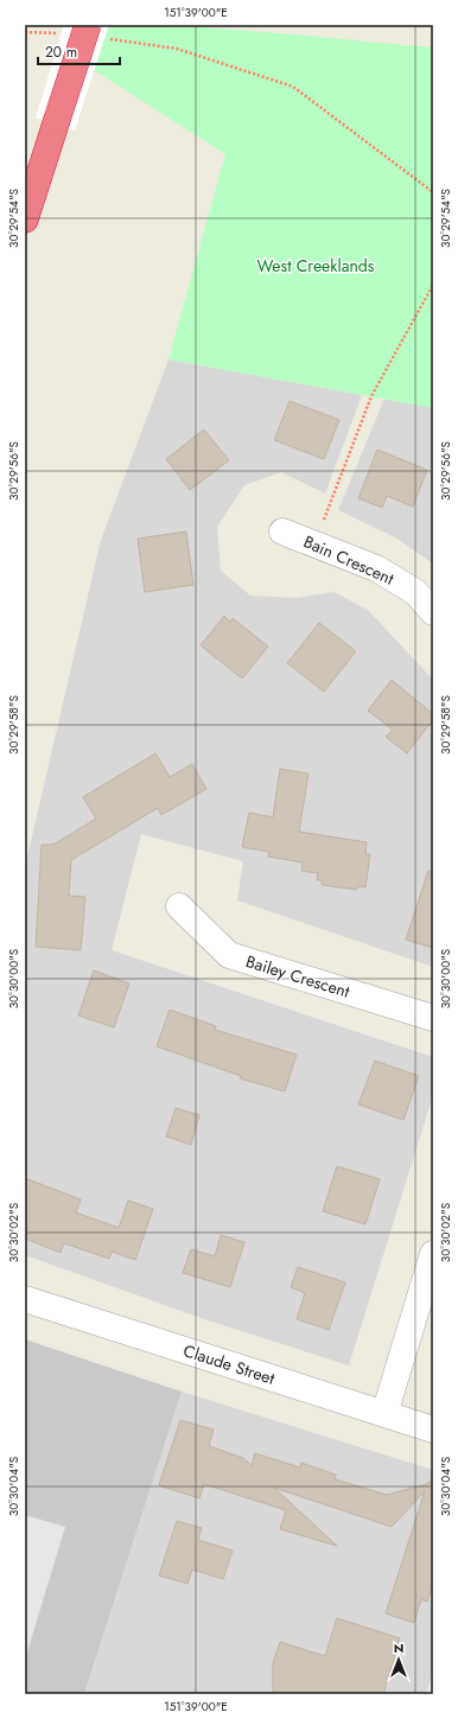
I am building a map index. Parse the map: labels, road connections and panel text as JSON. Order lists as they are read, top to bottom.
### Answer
{
  "streets": {
    "street": ["Bain Crescent", "Bailey Crescent", "Claude Street"]
  },
  "parks": ["West Creeklands"],
  "scale_bar": "20 m",
  "north": "top",
  "coordinates": [
    "151°39'00\"E",
    "30°29'54\"S",
    "30°29'56\"S",
    "30°29'58\"S",
    "30°30'00\"S",
    "30°30'02\"S",
    "30°30'04\"S"
  ]
}
